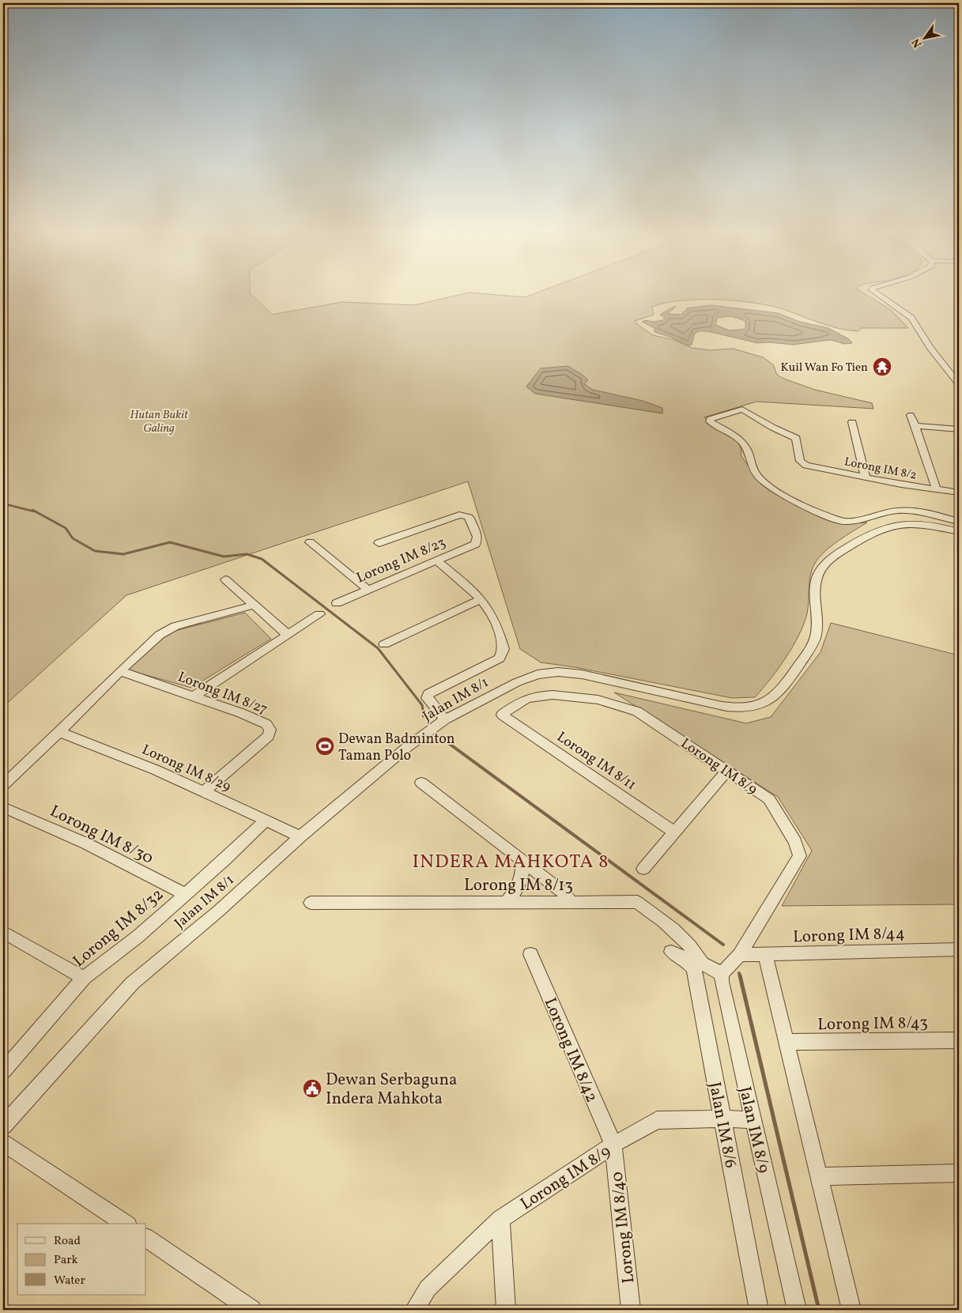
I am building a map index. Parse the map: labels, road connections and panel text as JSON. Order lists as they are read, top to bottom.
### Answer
{
  "streets": {
    "street": [
      "Lorong IM 8/2",
      "Lorong IM 8/23",
      "Lorong IM 8/27",
      "Jalan IM 8/1",
      "Lorong IM 8/11",
      "Lorong IM 8/9",
      "Lorong IM 8/29",
      "Lorong IM 8/30",
      "Lorong IM 8/13",
      "Lorong IM 8/32",
      "Lorong IM 8/44",
      "Lorong IM 8/43",
      "Lorong IM 8/42",
      "Jalan IM 8/6",
      "Jalan IM 8/9",
      "Lorong IM 8/40"
    ]
  },
  "crossings": [
    ["Lorong IM 8/27", "Lorong IM 8/29"],
    ["Jalan IM 8/1", "Lorong IM 8/29"],
    ["Lorong IM 8/11", "Lorong IM 8/9"],
    ["Lorong IM 8/9", "Lorong IM 8/44"],
    ["Lorong IM 8/9", "Lorong IM 8/42"],
    ["Lorong IM 8/9", "Jalan IM 8/6"],
    ["Lorong IM 8/9", "Jalan IM 8/9"],
    ["Lorong IM 8/9", "Lorong IM 8/40"],
    ["Lorong IM 8/29", "Lorong IM 8/32"],
    ["Lorong IM 8/30", "Lorong IM 8/32"],
    ["Lorong IM 8/13", "Jalan IM 8/6"],
    ["Lorong IM 8/42", "Lorong IM 8/40"]
  ],
  "districts": ["INDERA MAHKOTA 8"],
  "parks": ["Hutan Bukit Galing"],
  "places": {
    "temple": ["Kuil Wan Fo Tien"],
    "sports": ["Dewan Badminton Taman Polo"],
    "public building": ["Dewan Serbaguna Indera Mahkota"]
  },
  "legend": ["Road", "Park", "Water"],
  "north": "bottom left"
}
